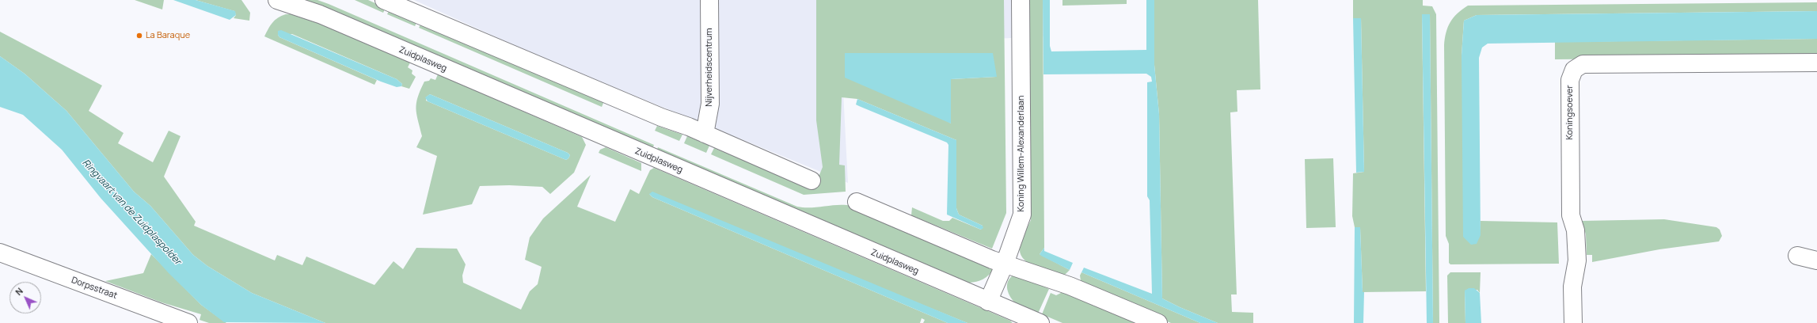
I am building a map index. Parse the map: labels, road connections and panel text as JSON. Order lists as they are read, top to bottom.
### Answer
{
  "streets": {
    "street": [
      "Zuidplasweg",
      "Nijverheidscentrum",
      "Koningsoever",
      "Koning Willem-Alexanderlaan",
      "Dorpsstraat"
    ]
  },
  "crossings": [
    ["Zuidplasweg", "Koning Willem-Alexanderlaan"]
  ],
  "water": ["Ringvaart van de Zuidplaspolder"],
  "places": ["La Baraque"],
  "north": "top left"
}
